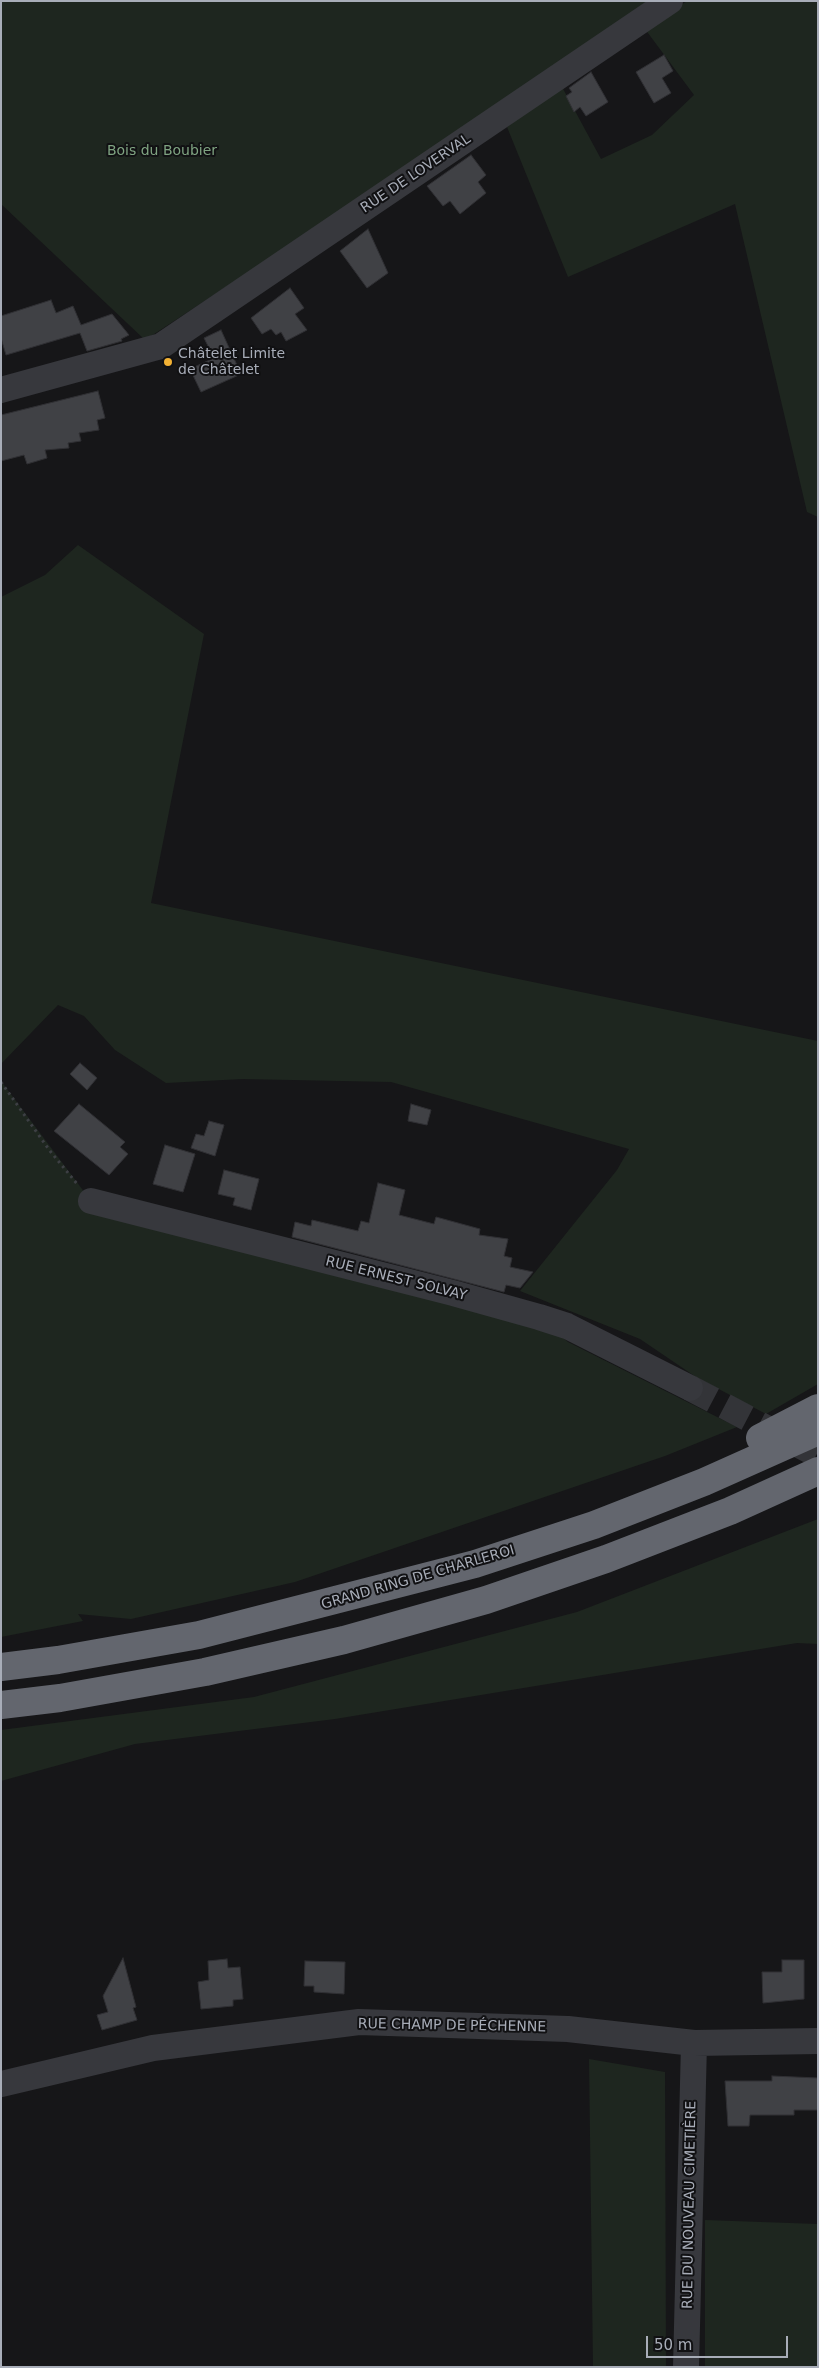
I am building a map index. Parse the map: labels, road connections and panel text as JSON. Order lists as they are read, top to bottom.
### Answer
{
  "streets": {
    "highway": ["GRAND RING DE CHARLEROI"],
    "street": [
      "RUE DE LOVERVAL",
      "RUE ERNEST SOLVAY",
      "RUE CHAMP DE PÉCHENNE",
      "RUE DU NOUVEAU CIMETIÈRE"
    ]
  },
  "crossings": [
    ["RUE CHAMP DE PÉCHENNE", "RUE DU NOUVEAU CIMETIÈRE"]
  ],
  "parks": ["Bois du Boubier"],
  "places": ["Châtelet Limite de Châtelet"],
  "scale_bar": "50 m"
}
